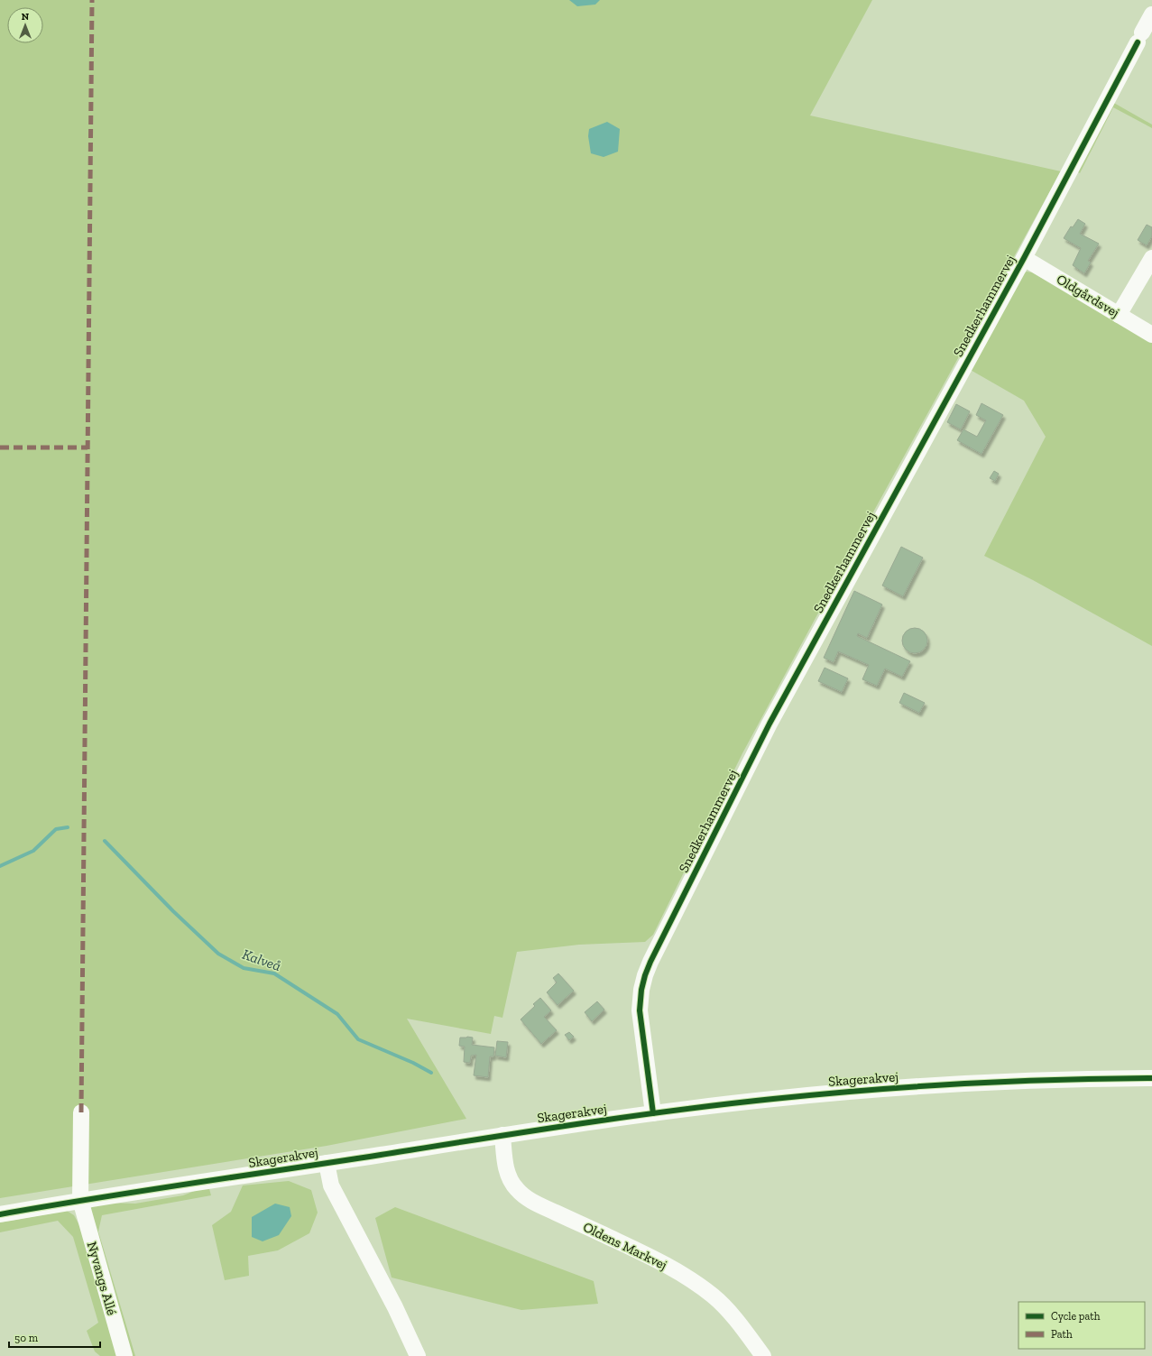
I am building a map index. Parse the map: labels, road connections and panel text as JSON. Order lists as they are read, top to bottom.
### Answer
{
  "streets": {
    "street": [
      "Oldgårdsvej",
      "Snedkerhammervej",
      "Skagerakvej",
      "Oldens Markvej",
      "Nyvangs Allé"
    ]
  },
  "crossings": [
    ["Oldgårdsvej", "Snedkerhammervej"],
    ["Snedkerhammervej", "Skagerakvej"],
    ["Skagerakvej", "Oldens Markvej"],
    ["Skagerakvej", "Nyvangs Allé"]
  ],
  "water": ["Kalveå"],
  "legend": ["Cycle path", "Path"],
  "scale_bar": "50 m",
  "north": "top"
}
